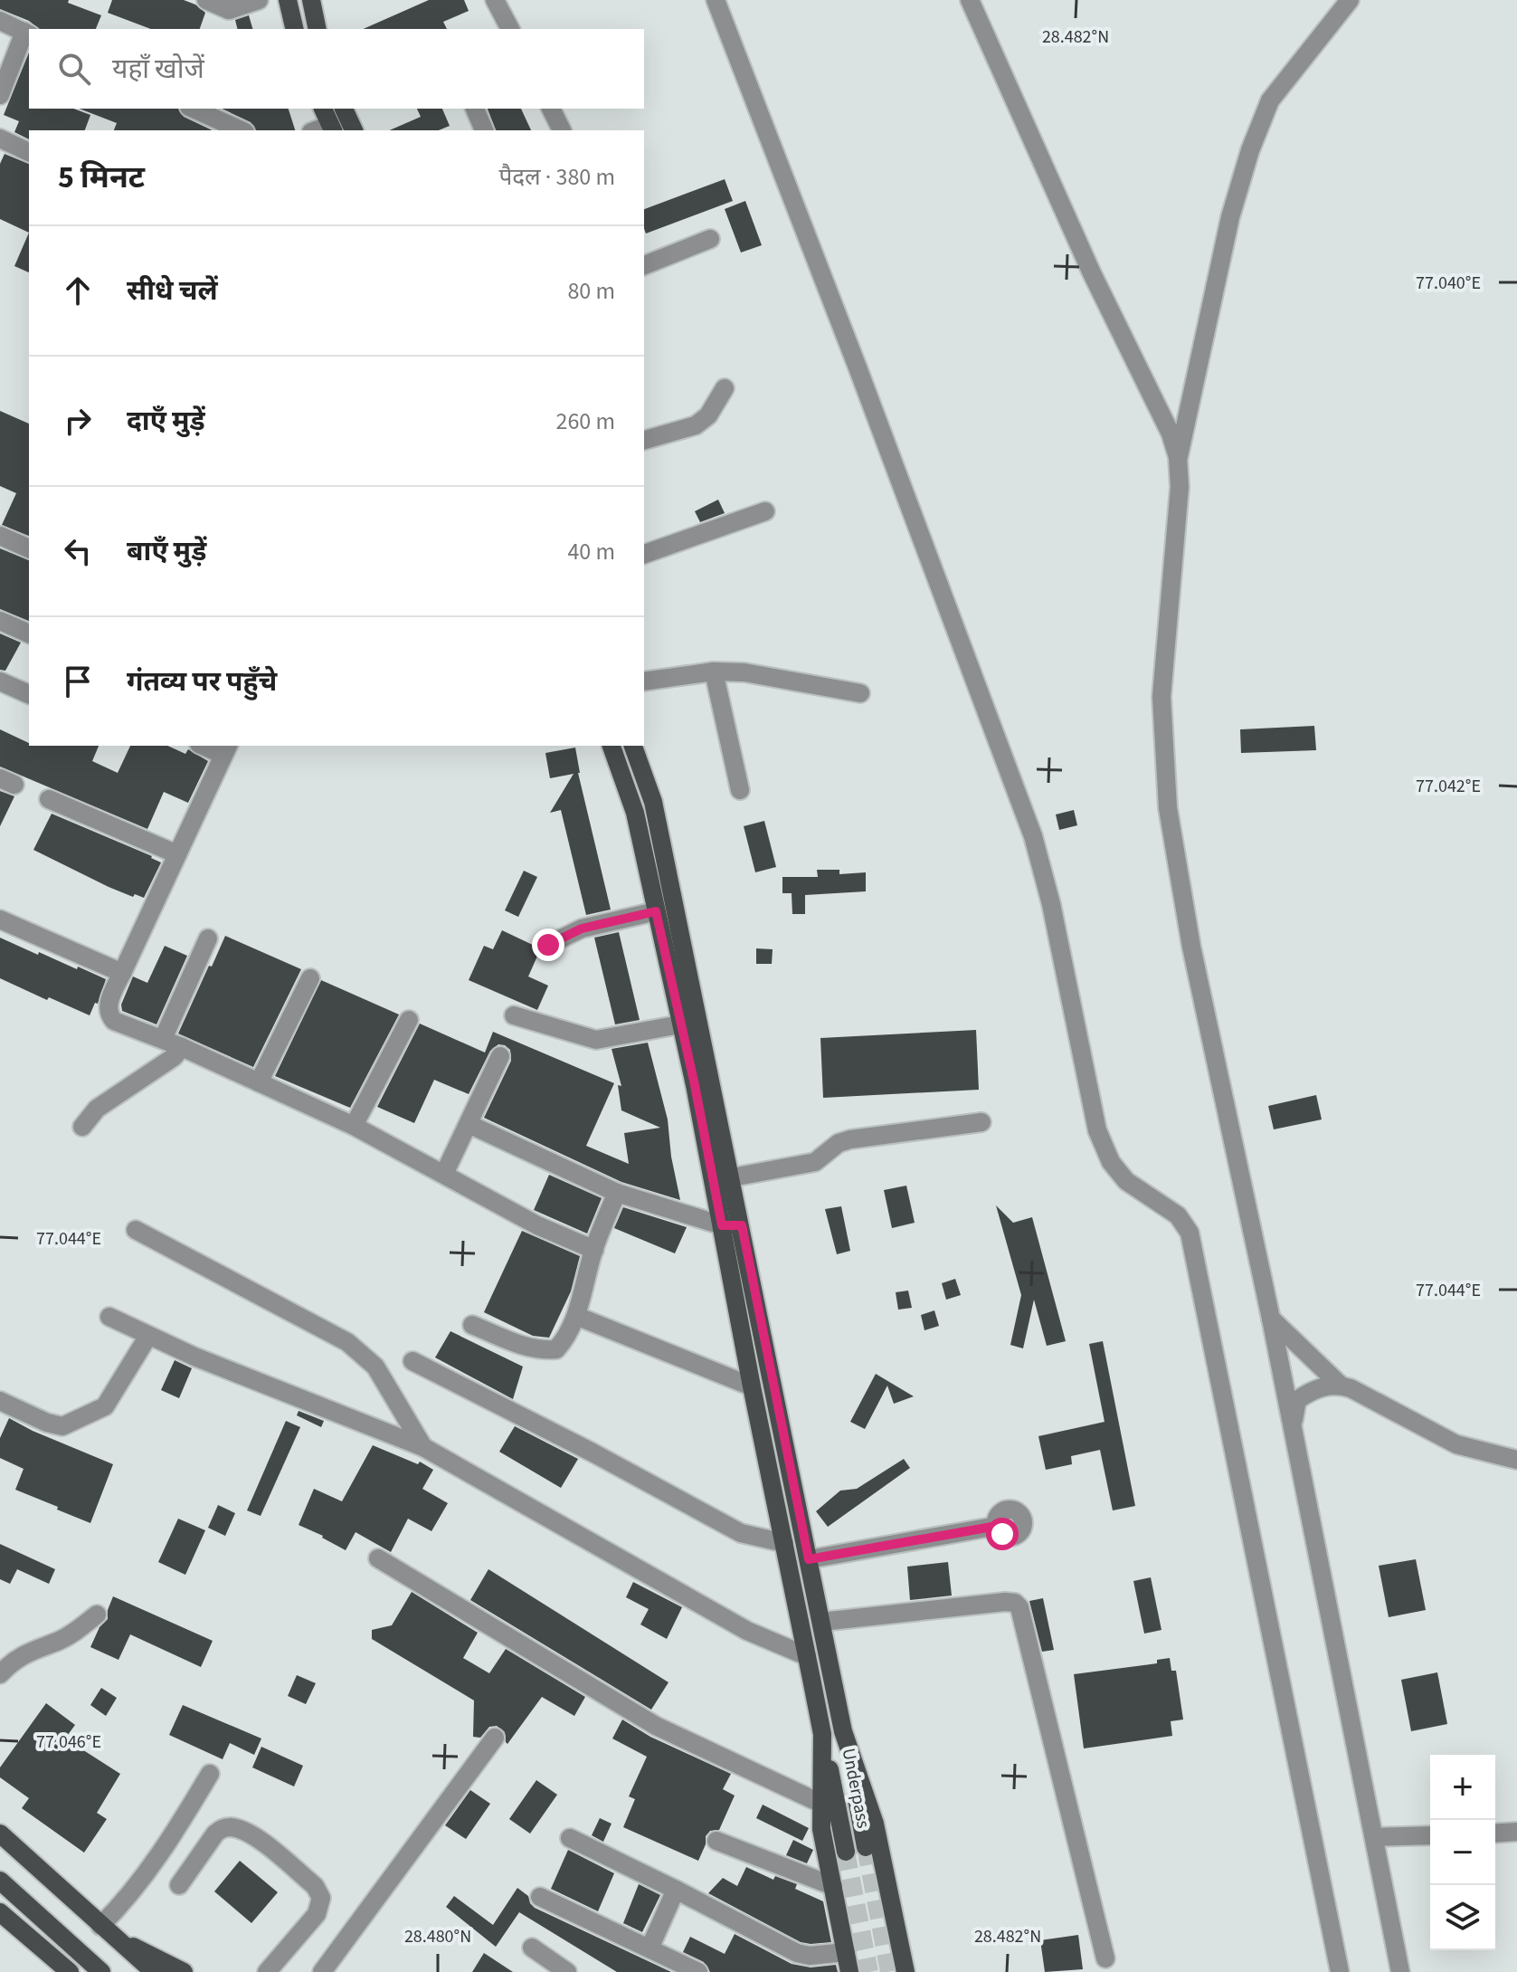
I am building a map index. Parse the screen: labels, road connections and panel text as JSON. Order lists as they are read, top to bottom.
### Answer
{
  "streets": {
    "main road": ["Underpass"]
  },
  "page": {
    "search": "यहाँ खोजें",
    "heading": ["5 मिनट", "पैदल · 380 m"],
    "list": [
      ["सीधे चलें", "80 m"],
      ["दाएँ मुड़ें", "260 m"],
      ["बाएँ मुड़ें", "40 m"],
      "गंतव्य पर पहुँचे"
    ],
    "map_buttons": ["+", "−"]
  },
  "coordinates": [
    "28.482°N",
    "77.040°E",
    "77.042°E",
    "77.044°E",
    "77.046°E",
    "28.480°N"
  ]
}
